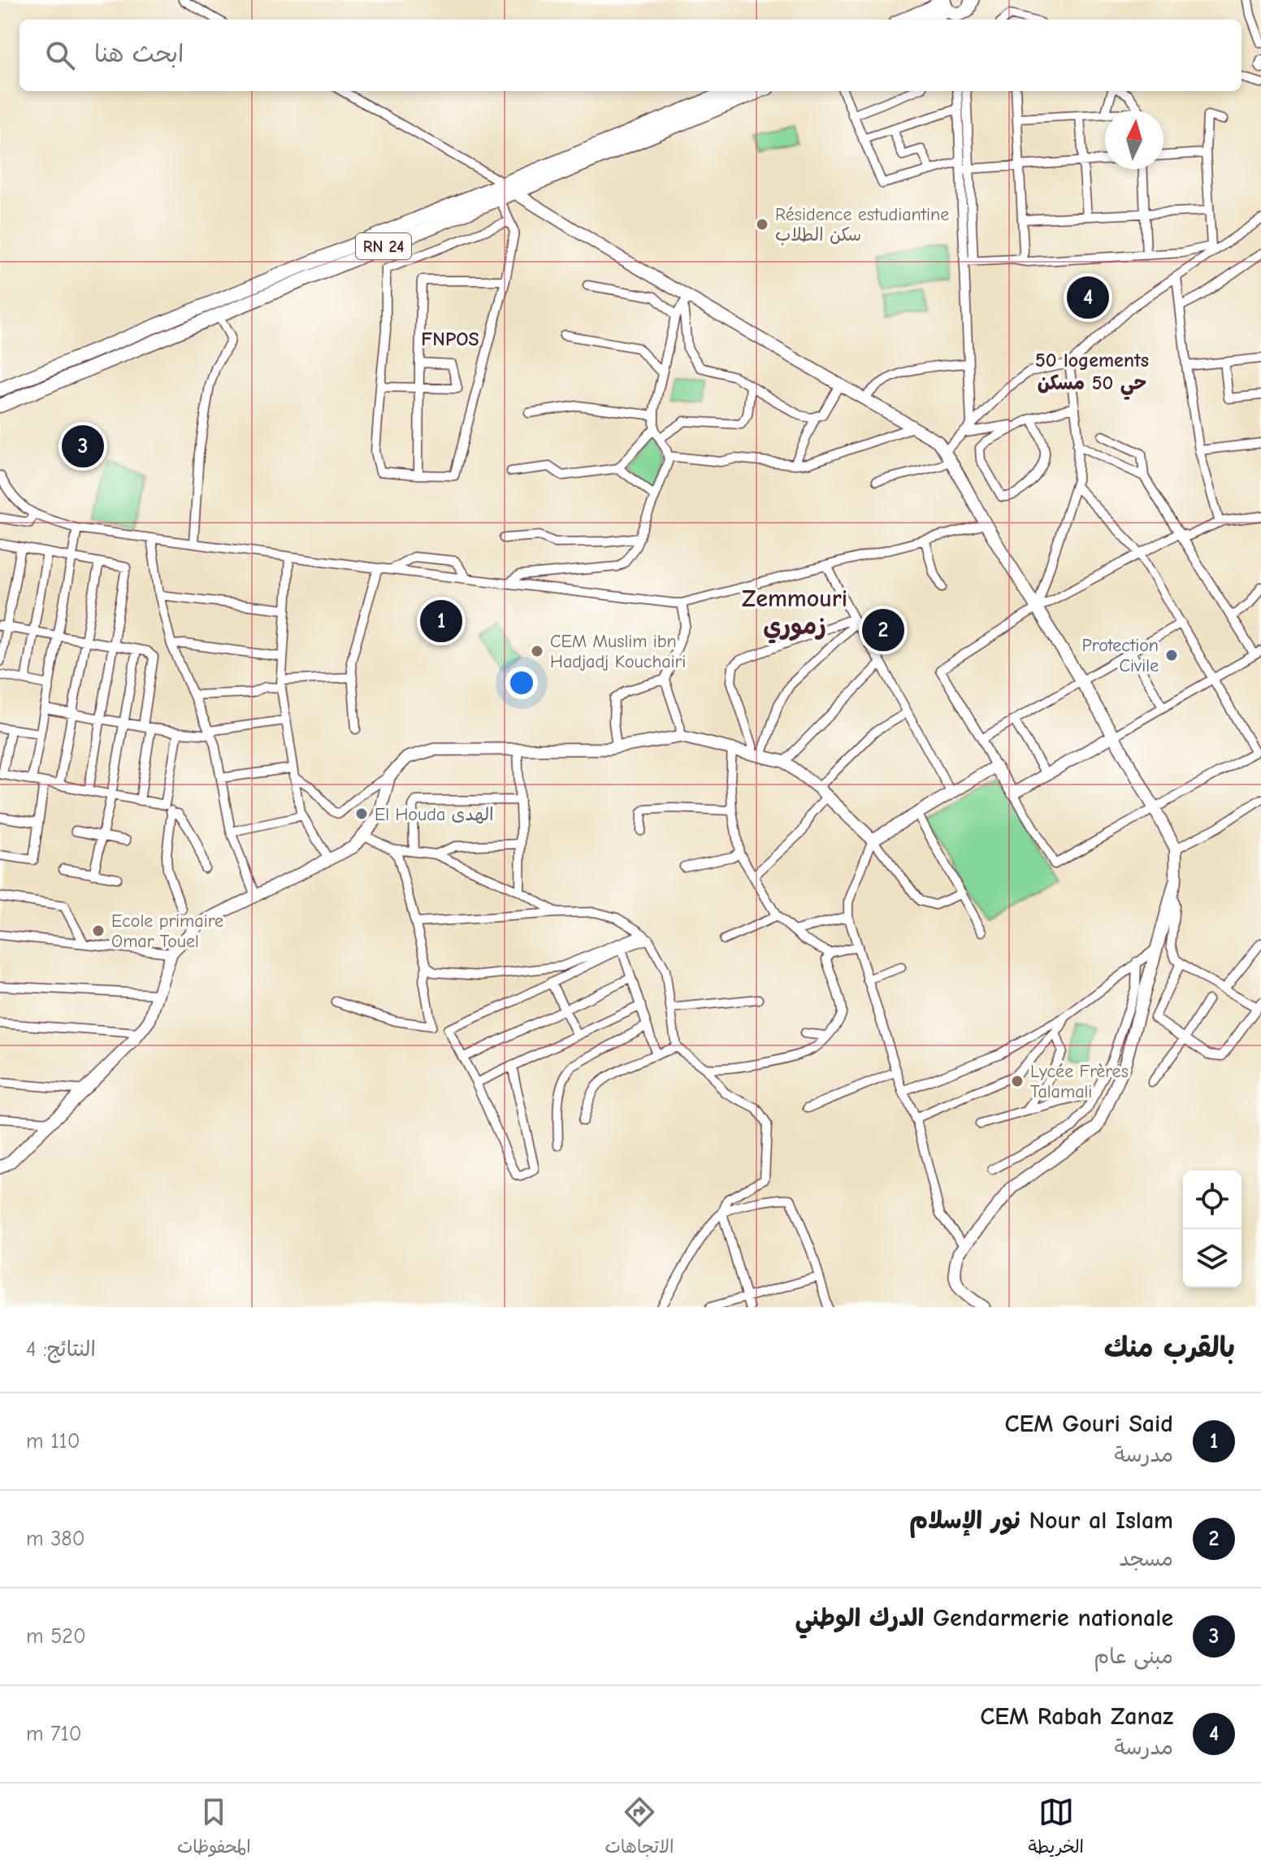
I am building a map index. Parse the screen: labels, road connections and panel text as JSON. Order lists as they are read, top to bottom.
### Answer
{
  "streets": {
    "highway": ["RN 24"]
  },
  "districts": ["FNPOS", "50 logements حي 50 مسكن", "Zemmouri زموري"],
  "places": [
    "Résidence estudiantine سكن الطلاب",
    "CEM Muslim ibn Hadjadj Kouchairi",
    "Protection Civile",
    "El Houda الهدى",
    "Ecole primaire Omar Touel",
    "Lycée Frères Talamali"
  ],
  "north": "top",
  "page": {
    "search": "ابحث هنا",
    "pins": [
      "4",
      "3",
      "1",
      "2"
    ],
    "heading": ["بالقرب منك", "النتائج: 4"],
    "list": [
      {
        "mark": "1",
        "name": "CEM Gouri Said",
        "note": "مدرسة",
        "value": "110 m"
      },
      {
        "mark": "2",
        "name": "Nour al Islam نور الإسلام",
        "note": "مسجد",
        "value": "380 m"
      },
      {
        "mark": "3",
        "name": "Gendarmerie nationale الدرك الوطني",
        "note": "مبنى عام",
        "value": "520 m"
      },
      {
        "mark": "4",
        "name": "CEM Rabah Zanaz",
        "note": "مدرسة",
        "value": "710 m"
      }
    ],
    "nav": ["الخريطة", "الاتجاهات", "المحفوظات"]
  }
}
